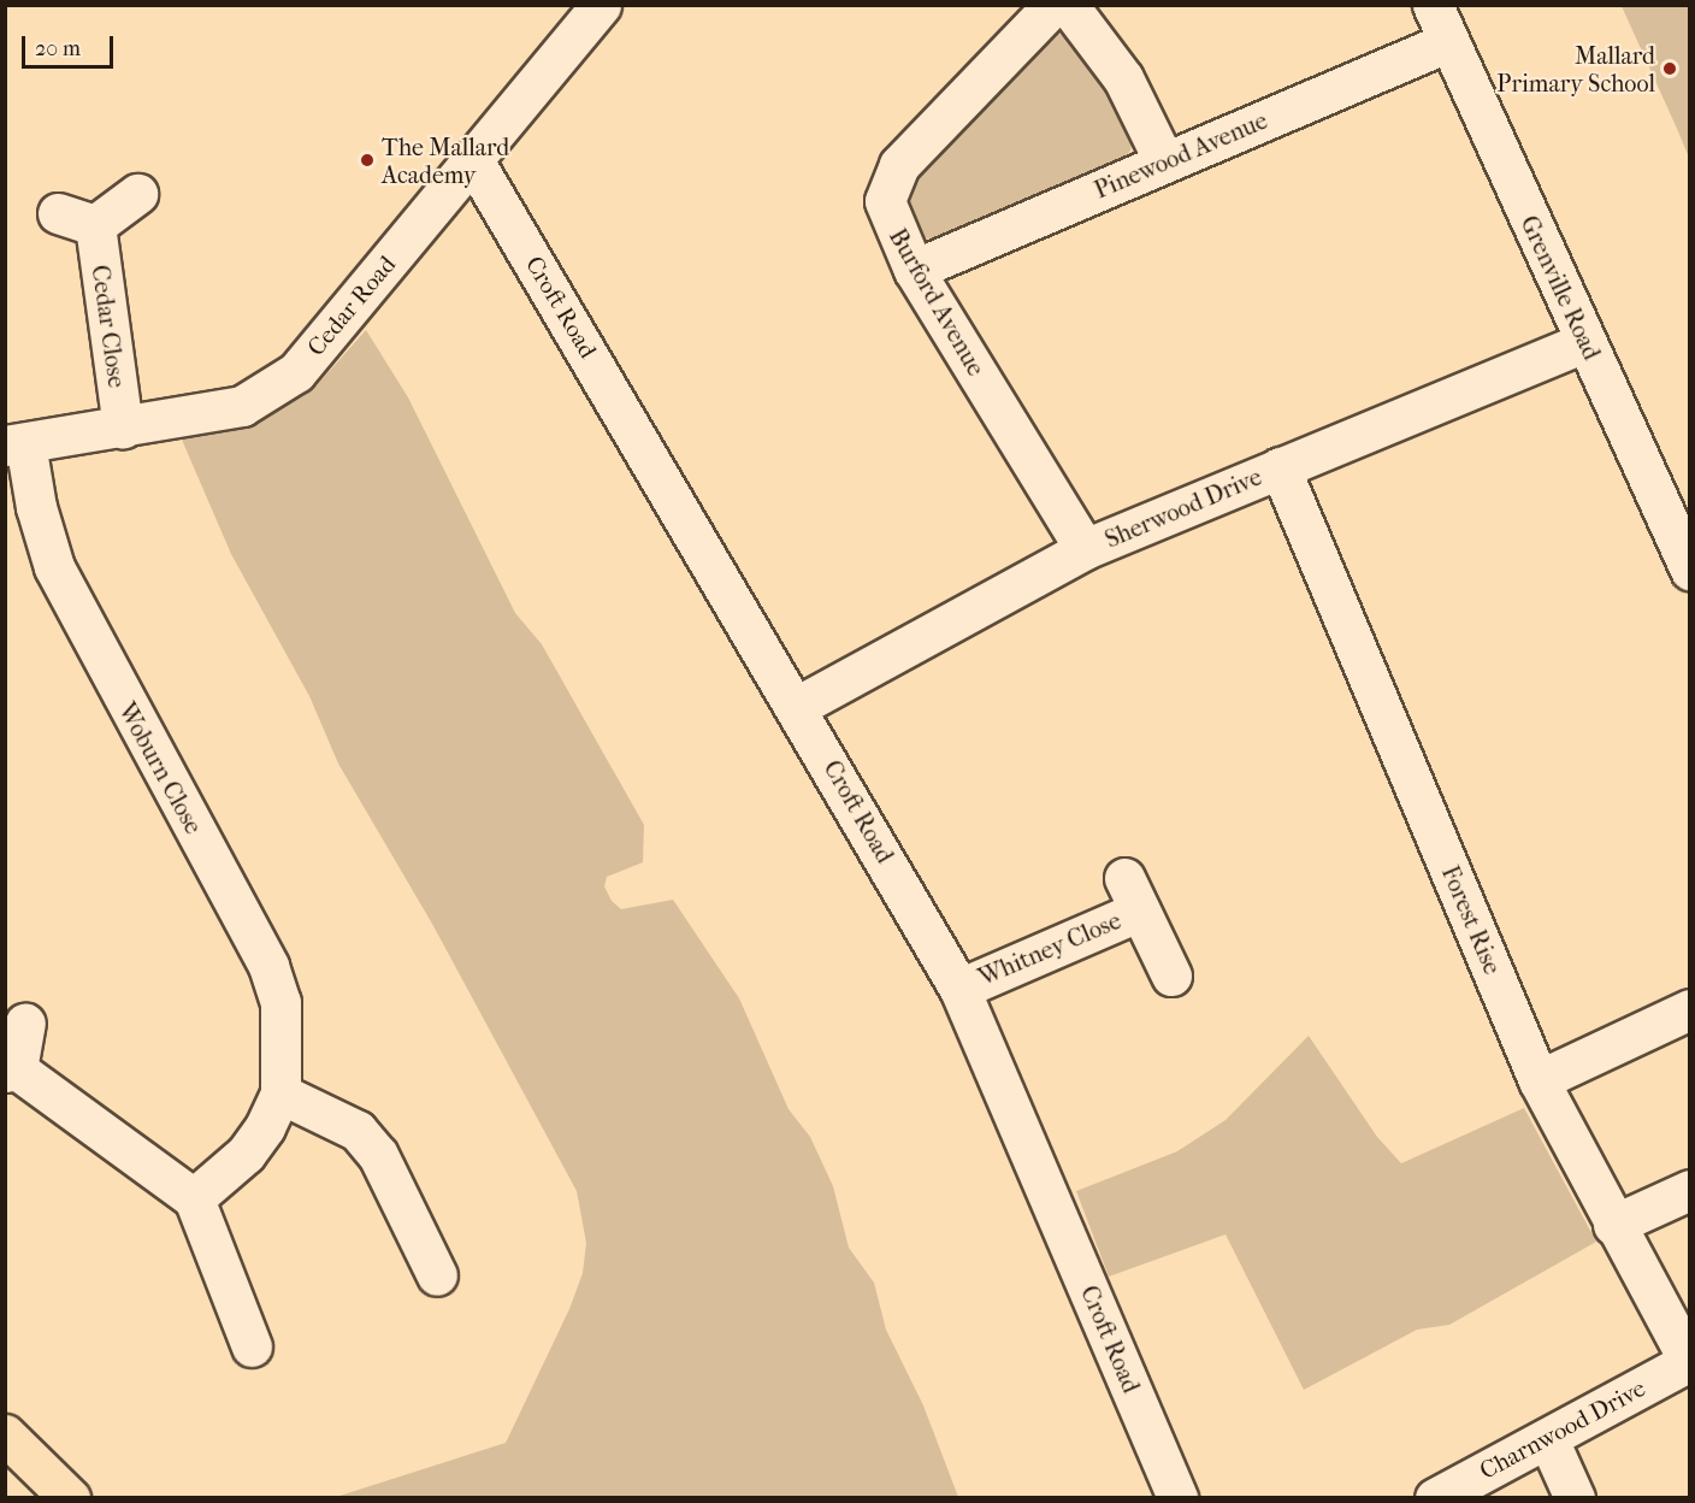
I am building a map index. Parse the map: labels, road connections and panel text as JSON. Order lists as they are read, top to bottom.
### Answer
{
  "streets": {
    "street": [
      "Pinewood Avenue",
      "Grenville Road",
      "Burford Avenue",
      "Cedar Road",
      "Croft Road",
      "Cedar Close",
      "Sherwood Drive",
      "Woburn Close",
      "Forest Rise",
      "Whitney Close",
      "Charnwood Drive"
    ]
  },
  "crossings": [
    ["Pinewood Avenue", "Grenville Road"],
    ["Pinewood Avenue", "Burford Avenue"],
    ["Grenville Road", "Sherwood Drive"],
    ["Burford Avenue", "Sherwood Drive"],
    ["Cedar Road", "Croft Road"],
    ["Cedar Road", "Cedar Close"],
    ["Cedar Road", "Woburn Close"],
    ["Croft Road", "Sherwood Drive"],
    ["Croft Road", "Whitney Close"],
    ["Sherwood Drive", "Forest Rise"],
    ["Forest Rise", "Charnwood Drive"]
  ],
  "places": ["Mallard Primary School", "The Mallard Academy"],
  "scale_bar": "20 m"
}
